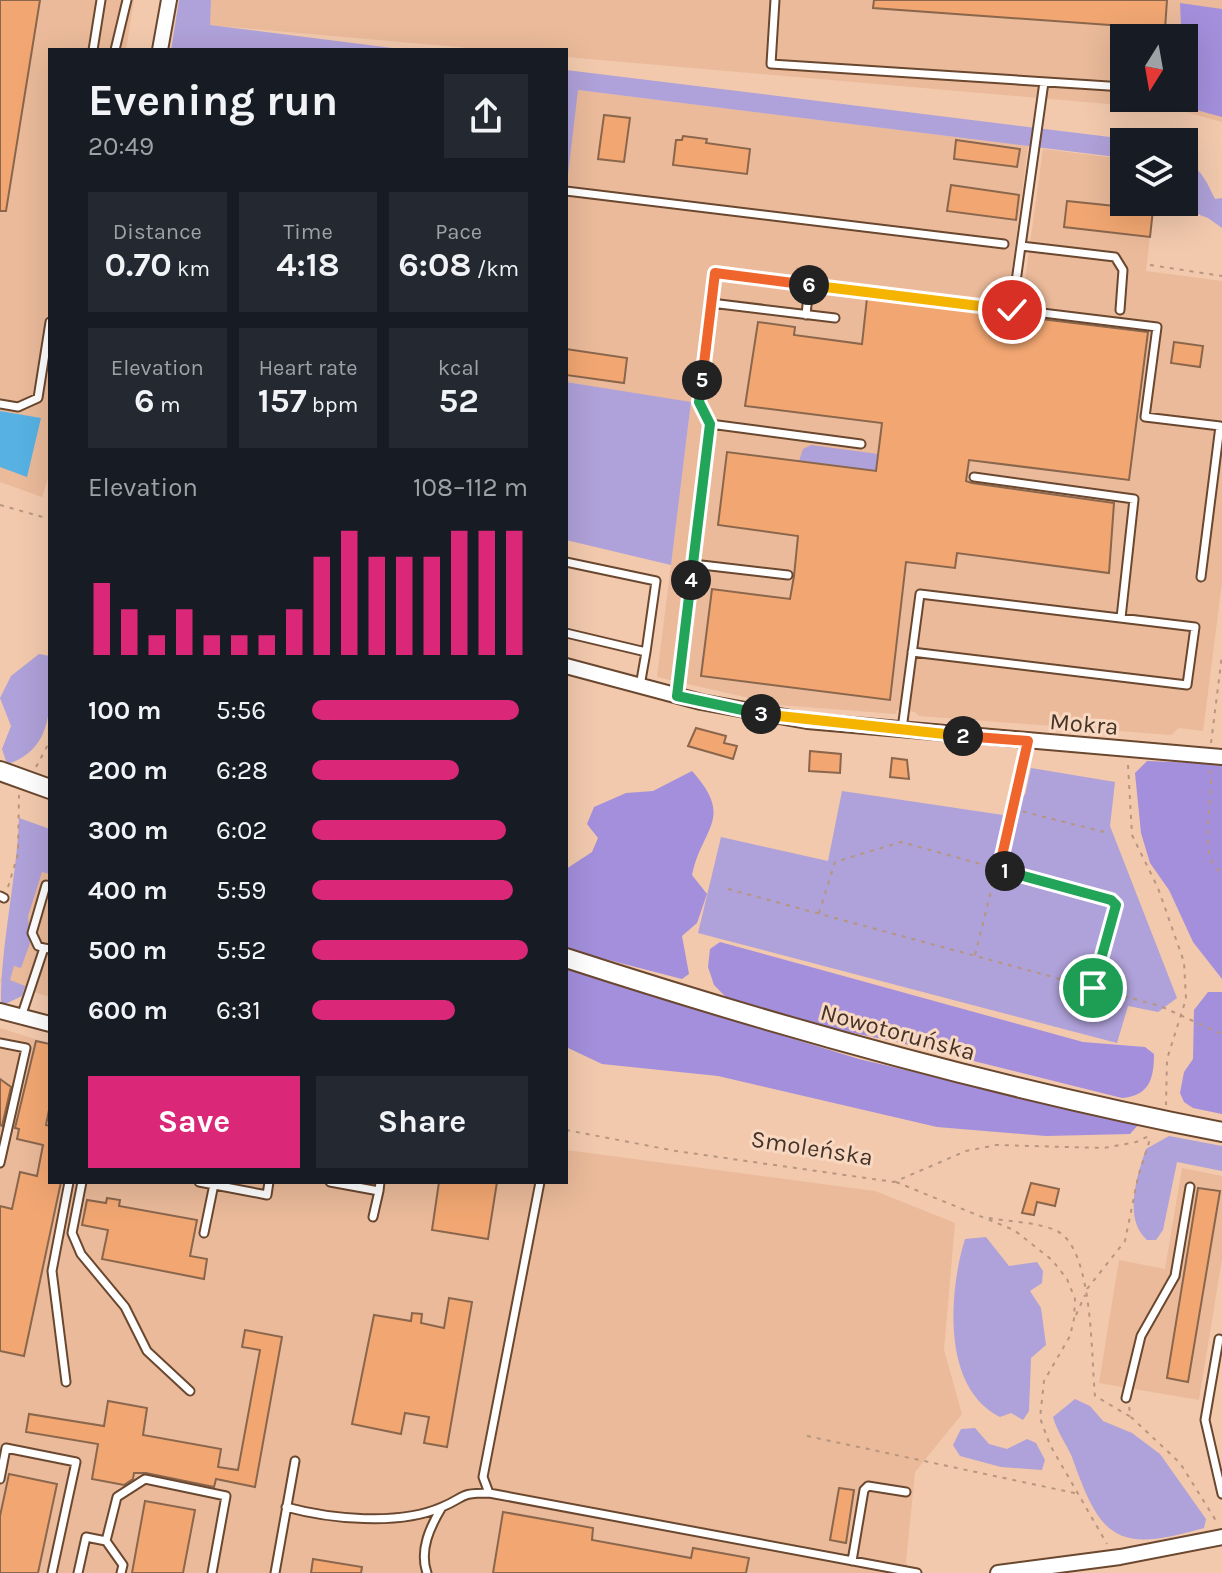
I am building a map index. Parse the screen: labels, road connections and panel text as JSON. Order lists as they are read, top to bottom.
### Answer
{
  "streets": {
    "main road": ["Nowotoruńska"],
    "street": ["Mokra"],
    "path": ["Smoleńska"]
  },
  "crossings": [
    ["Nowotoruńska", "Smoleńska"]
  ],
  "north": "bottom",
  "page": {
    "heading": ["Evening run", "20:49"],
    "stats": [
      ["Distance", "0.70 km"],
      ["Time", "4:18"],
      ["Pace", "6:08 /km"],
      ["Elevation", "6 m"],
      ["Heart rate", "157 bpm"],
      ["kcal", "52"]
    ],
    "pins": [
      "6",
      "5",
      "4",
      "3",
      "2",
      "1"
    ],
    "chart": ["Elevation", "108–112 m"],
    "list": [
      {
        "name": "100 m",
        "note": "5:56"
      },
      {
        "name": "200 m",
        "note": "6:28"
      },
      {
        "name": "300 m",
        "note": "6:02"
      },
      {
        "name": "400 m",
        "note": "5:59"
      },
      {
        "name": "500 m",
        "note": "5:52"
      },
      {
        "name": "600 m",
        "note": "6:31"
      }
    ],
    "buttons": ["Save", "Share"]
  }
}
